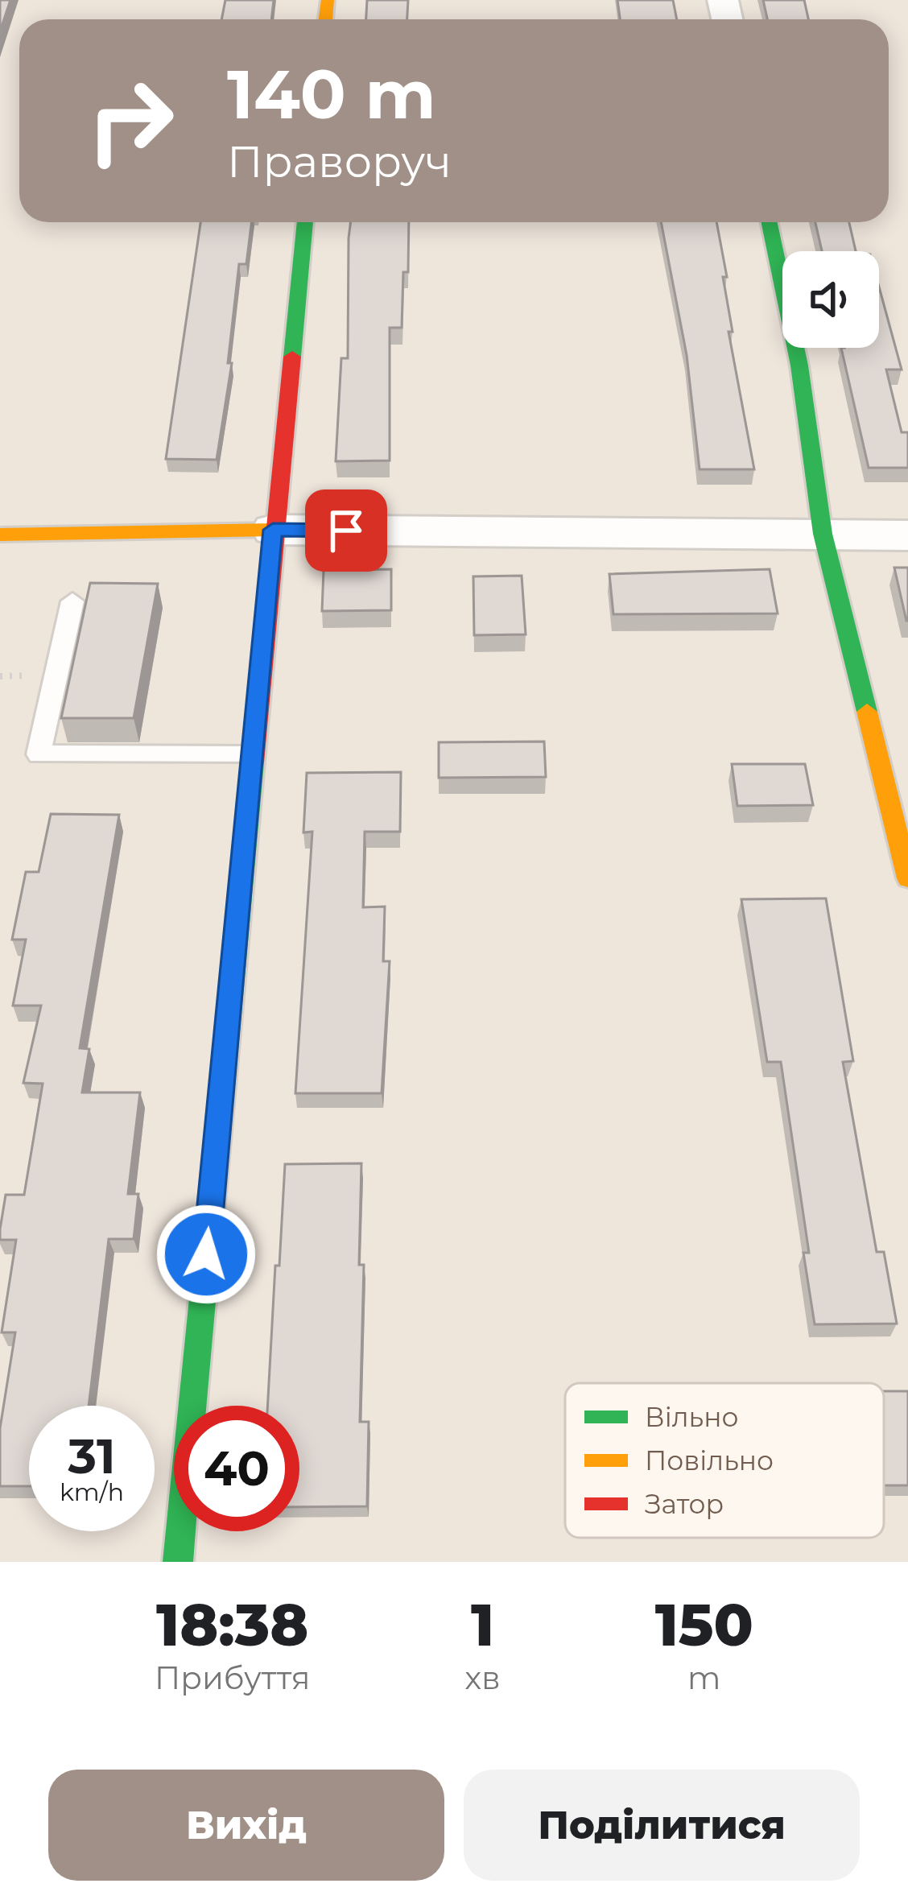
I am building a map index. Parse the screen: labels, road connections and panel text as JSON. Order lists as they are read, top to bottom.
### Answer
{
  "legend": ["Вільно", "Повільно", "Затор"],
  "page": {
    "turn": ["140 m", "Праворуч"],
    "speed": "31 km/h",
    "limit": "40",
    "eta": [
      "18:38",
      "Прибуття",
      "1",
      "хв",
      "150",
      "m"
    ],
    "buttons": ["Вихід", "Поділитися"]
  }
}
